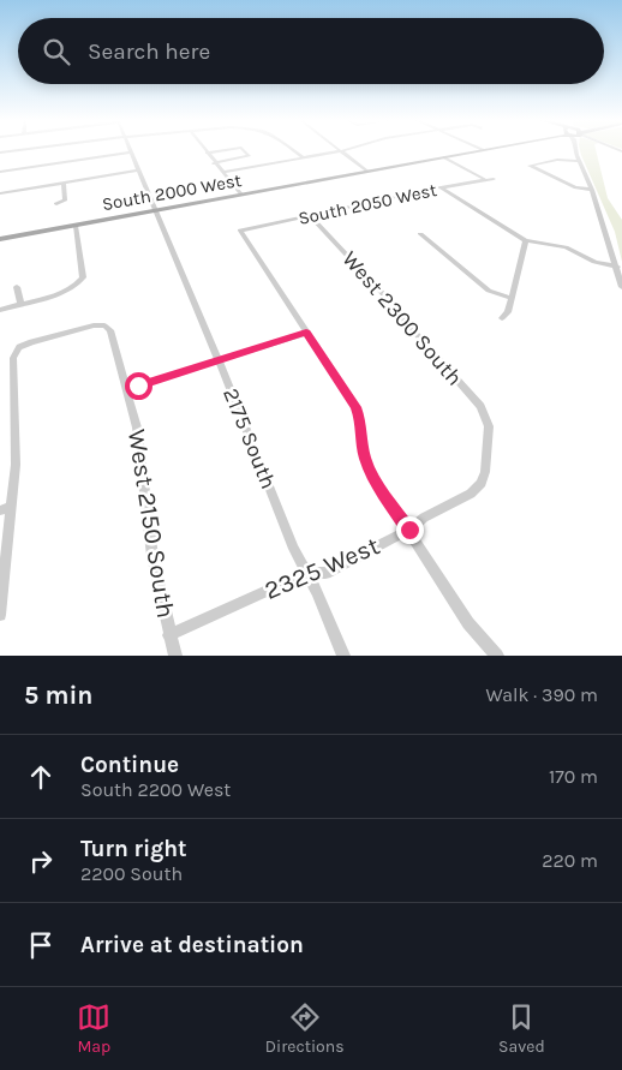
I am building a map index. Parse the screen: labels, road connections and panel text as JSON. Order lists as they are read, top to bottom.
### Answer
{
  "streets": {
    "main road": ["South 2000 West"],
    "street": [
      "South 2050 West",
      "West 2300 South",
      "2175 South",
      "West 2150 South",
      "2325 West"
    ]
  },
  "crossings": [
    ["South 2000 West", "2175 South"],
    ["South 2050 West", "West 2300 South"],
    ["West 2300 South", "2325 West"],
    ["2175 South", "2325 West"],
    ["West 2150 South", "2325 West"]
  ],
  "page": {
    "search": "Search here",
    "heading": ["5 min", "Walk · 390 m"],
    "list": [
      ["Continue", "South 2200 West", "170 m"],
      ["Turn right", "2200 South", "220 m"],
      "Arrive at destination"
    ],
    "nav": ["Map", "Directions", "Saved"]
  }
}
